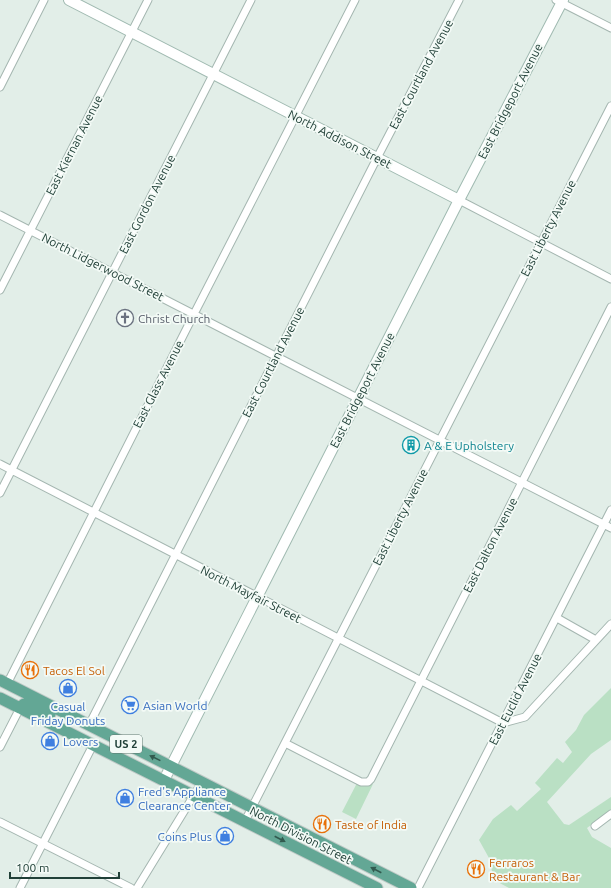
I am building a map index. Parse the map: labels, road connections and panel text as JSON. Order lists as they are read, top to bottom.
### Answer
{
  "streets": {
    "main road": ["US 2", "North Division Street"],
    "street": [
      "East Courtland Avenue",
      "East Bridgeport Avenue",
      "North Addison Street",
      "East Kiernan Avenue",
      "East Gordon Avenue",
      "East Liberty Avenue",
      "North Lidgerwood Street",
      "East Glass Avenue",
      "East Dalton Avenue",
      "North Mayfair Street",
      "East Euclid Avenue"
    ]
  },
  "crossings": [
    ["East Courtland Avenue", "North Addison Street"],
    ["East Courtland Avenue", "North Lidgerwood Street"],
    ["East Courtland Avenue", "North Mayfair Street"],
    ["East Courtland Avenue", "North Division Street"],
    ["East Bridgeport Avenue", "North Addison Street"],
    ["East Bridgeport Avenue", "North Lidgerwood Street"],
    ["East Bridgeport Avenue", "North Mayfair Street"],
    ["East Bridgeport Avenue", "North Division Street"],
    ["North Addison Street", "East Kiernan Avenue"],
    ["North Addison Street", "East Gordon Avenue"],
    ["North Addison Street", "East Liberty Avenue"],
    ["North Addison Street", "East Glass Avenue"],
    ["East Kiernan Avenue", "North Lidgerwood Street"],
    ["East Gordon Avenue", "North Lidgerwood Street"],
    ["East Gordon Avenue", "North Mayfair Street"],
    ["East Liberty Avenue", "North Lidgerwood Street"],
    ["East Liberty Avenue", "East Dalton Avenue"],
    ["East Liberty Avenue", "North Mayfair Street"],
    ["East Liberty Avenue", "North Division Street"],
    ["North Lidgerwood Street", "East Glass Avenue"],
    ["North Lidgerwood Street", "East Dalton Avenue"],
    ["North Lidgerwood Street", "East Euclid Avenue"],
    ["East Glass Avenue", "North Mayfair Street"],
    ["East Glass Avenue", "North Division Street"],
    ["East Dalton Avenue", "North Mayfair Street"],
    ["North Mayfair Street", "East Euclid Avenue"]
  ],
  "places": {
    "church": ["Christ Church"],
    "building": ["A & E Upholstery"],
    "restaurant": ["Tacos El Sol", "Taste of India", "Ferraros Restaurant & Bar"],
    "shop": [
      "Casual Friday Donuts",
      "Lovers",
      "Fred's Appliance Clearance Center",
      "Coins Plus"
    ],
    "supermarket": ["Asian World"]
  },
  "scale_bar": "100 m"
}
